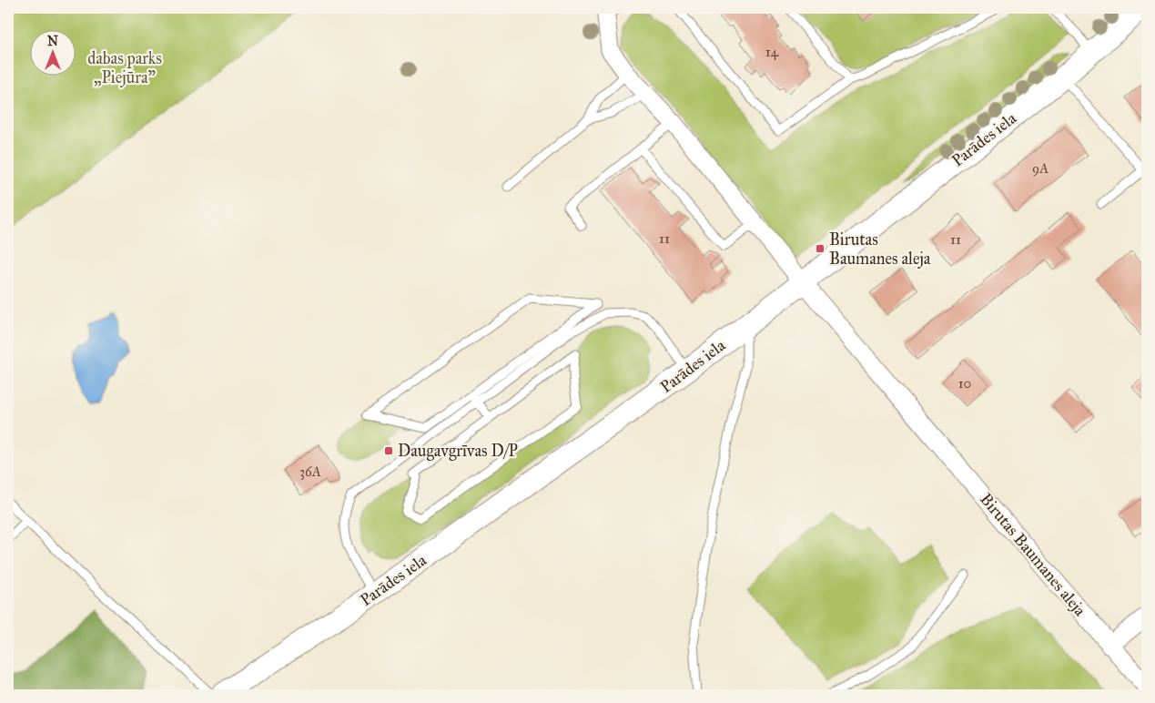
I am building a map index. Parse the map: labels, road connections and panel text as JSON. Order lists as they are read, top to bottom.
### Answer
{
  "streets": {
    "street": ["Parādes iela", "Birutas Baumanes aleja"]
  },
  "crossings": [
    ["Parādes iela", "Birutas Baumanes aleja"]
  ],
  "parks": ["dabas parks „Piejūra”"],
  "places": {
    "transit": ["Birutas Baumanes aleja", "Daugavgrīvas D/P"]
  },
  "house_numbers": [
    "14",
    "9A",
    "11",
    "11",
    "10",
    "36A"
  ],
  "north": "top"
}
